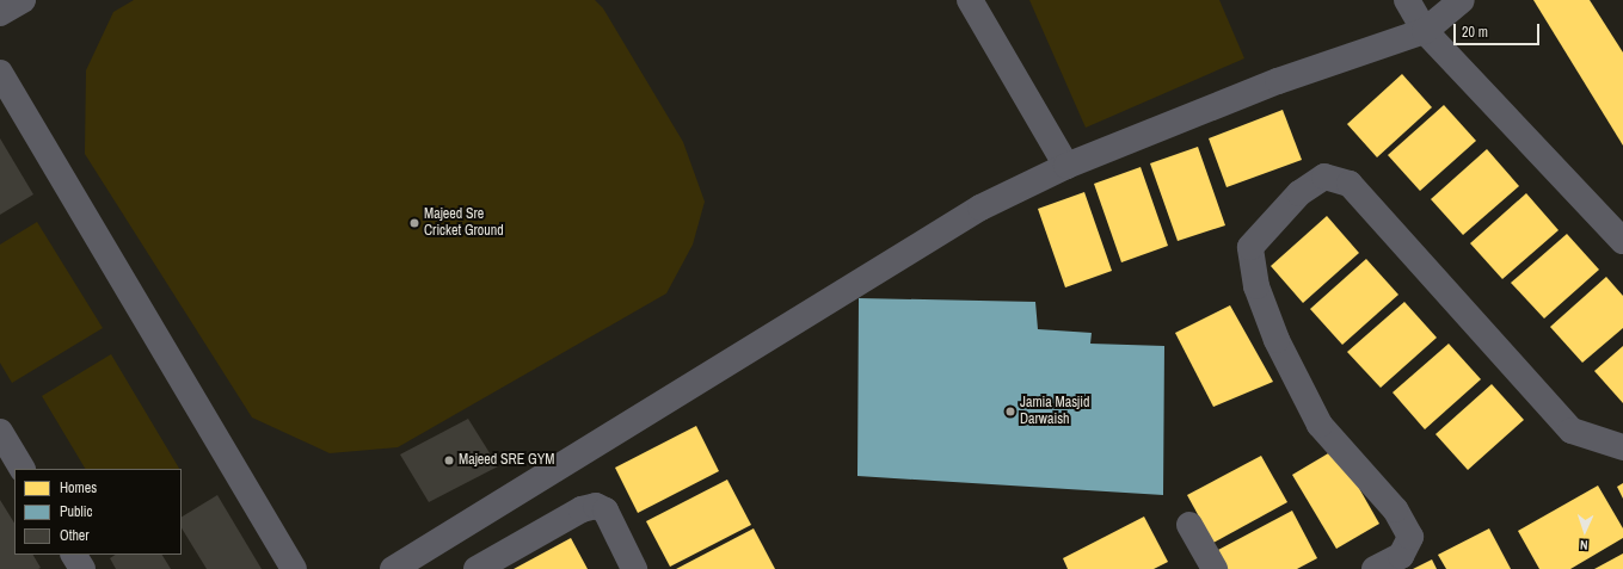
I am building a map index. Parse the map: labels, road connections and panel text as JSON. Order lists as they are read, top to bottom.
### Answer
{
  "places": ["Majeed Sre Cricket Ground", "Jamia Masjid Darwaish", "Majeed SRE GYM"],
  "legend": ["Homes", "Public", "Other"],
  "scale_bar": "20 m",
  "north": "bottom"
}
